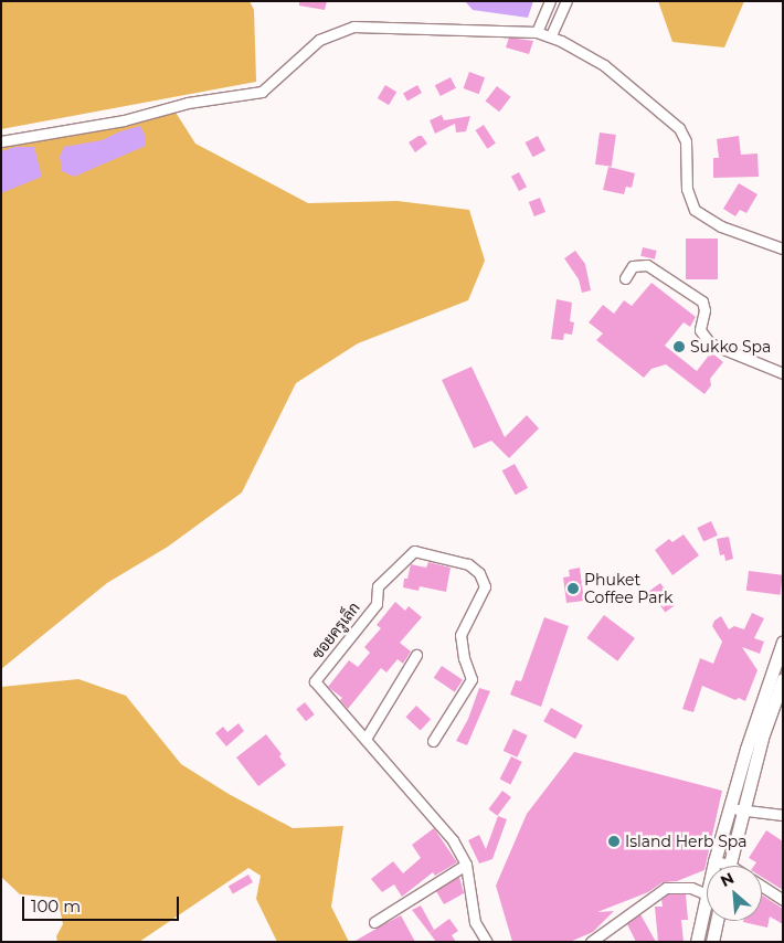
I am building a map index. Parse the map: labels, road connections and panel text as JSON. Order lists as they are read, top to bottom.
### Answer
{
  "streets": {
    "street": ["ซอยครูเล็ก"]
  },
  "places": ["Sukko Spa", "Phuket Coffee Park", "Island Herb Spa"],
  "scale_bar": "100 m",
  "north": "top left"
}
